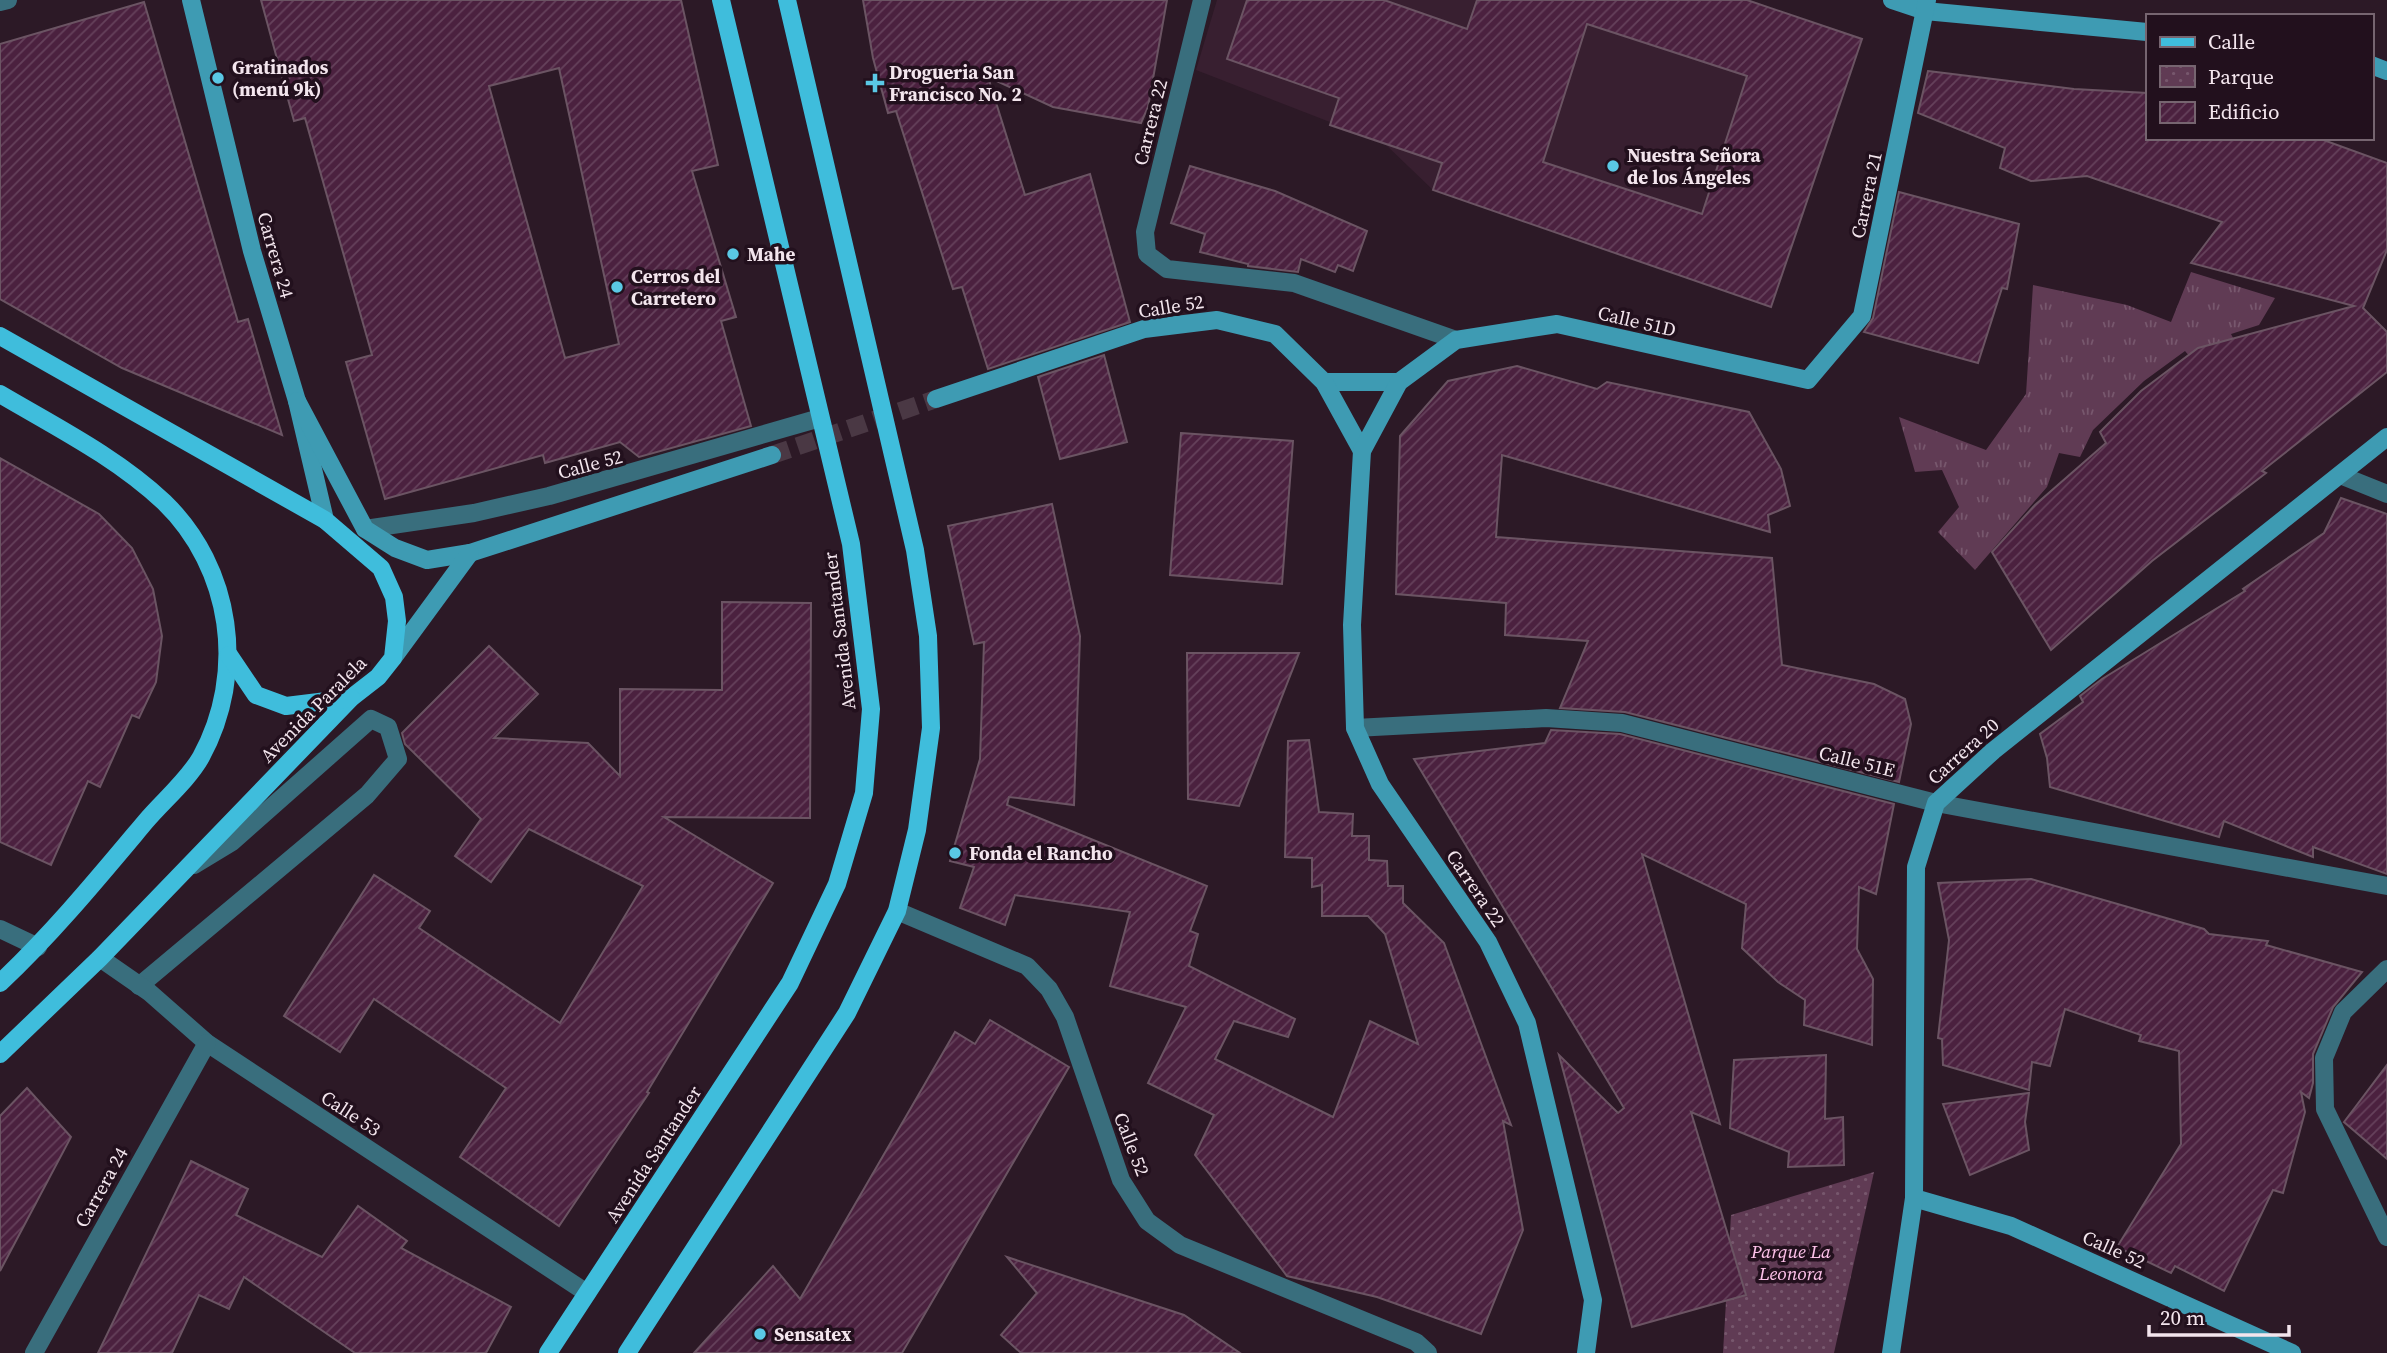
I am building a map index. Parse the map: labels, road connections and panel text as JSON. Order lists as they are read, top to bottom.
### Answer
{
  "streets": {
    "main road": [
      "Carrera 22",
      "Carrera 21",
      "Carrera 24",
      "Calle 52",
      "Calle 51D",
      "Avenida Santander",
      "Avenida Paralela",
      "Carrera 20"
    ],
    "street": ["Calle 51E", "Calle 53"]
  },
  "crossings": [
    ["Carrera 22", "Calle 52"],
    ["Carrera 22", "Calle 51D"],
    ["Carrera 22", "Calle 51E"],
    ["Carrera 21", "Calle 51D"],
    ["Carrera 24", "Avenida Paralela"],
    ["Carrera 24", "Calle 53"],
    ["Calle 52", "Calle 51D"],
    ["Calle 52", "Avenida Santander"],
    ["Calle 52", "Carrera 20"],
    ["Avenida Santander", "Calle 53"],
    ["Avenida Paralela", "Calle 53"],
    ["Carrera 20", "Calle 51E"]
  ],
  "parks": ["Parque La Leonora"],
  "places": {
    "other": [
      "Gratinados (menú 9k)",
      "Nuestra Señora de los Ángeles",
      "Mahe",
      "Cerros del Carretero",
      "Fonda el Rancho",
      "Sensatex"
    ],
    "health": ["Drogueria San Francisco No. 2"]
  },
  "legend": ["Calle", "Parque", "Edificio"],
  "scale_bar": "20 m"
}
